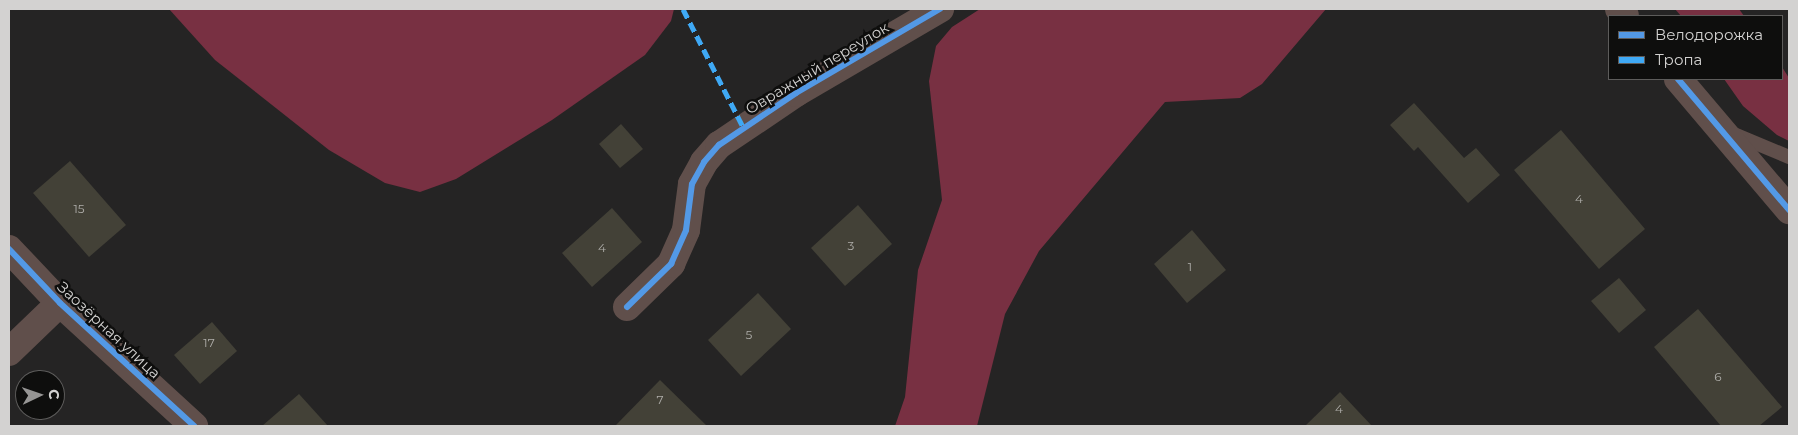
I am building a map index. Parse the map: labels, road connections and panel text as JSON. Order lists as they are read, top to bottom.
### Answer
{
  "streets": {
    "street": ["Овражный переулок", "Заозёрная улица"]
  },
  "house_numbers": [
    "4",
    "15",
    "3",
    "4",
    "1",
    "5",
    "17",
    "6",
    "7",
    "4"
  ],
  "legend": ["Велодорожка", "Тропа"],
  "north": "right"
}
